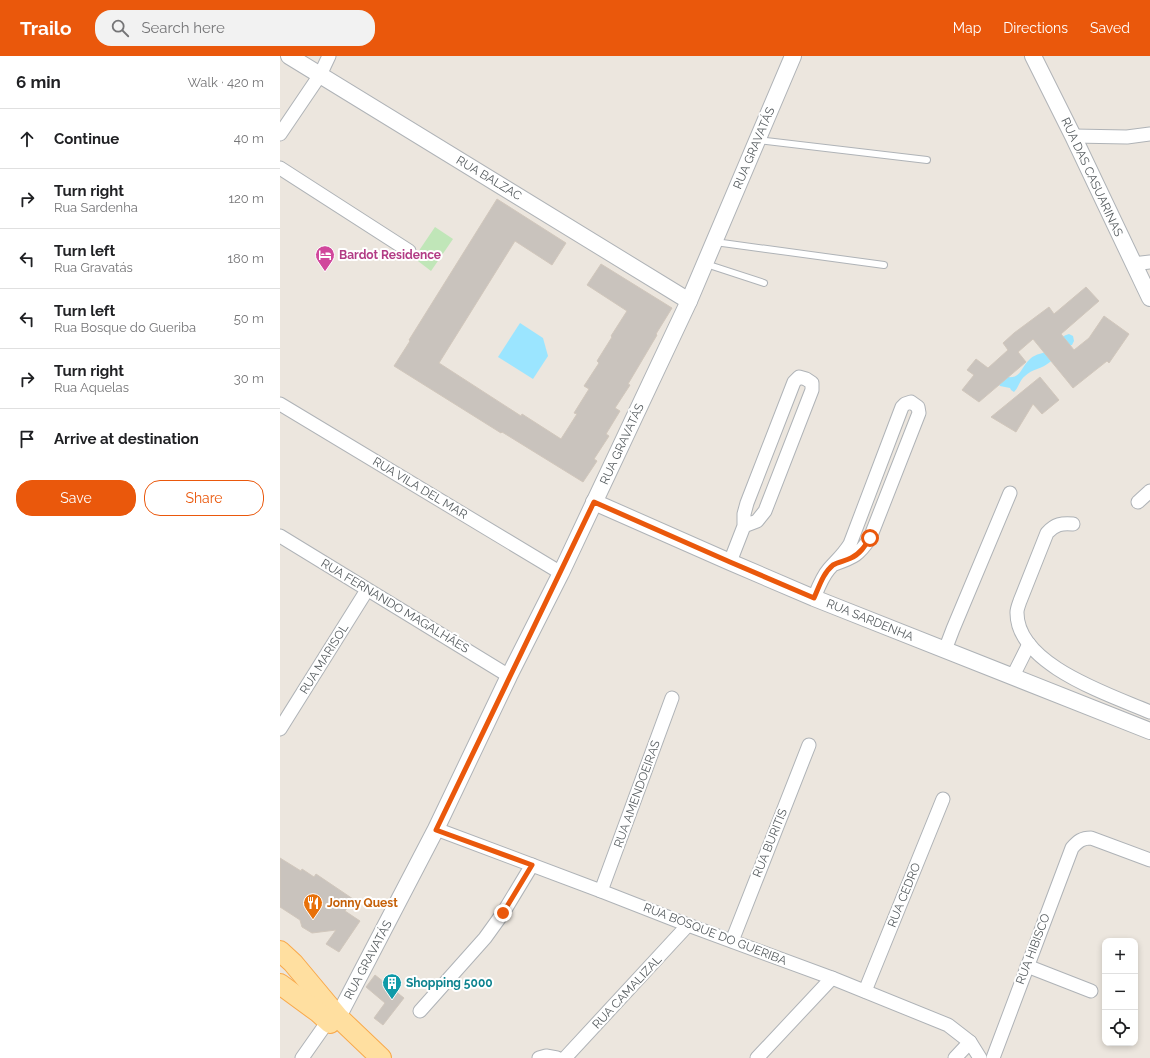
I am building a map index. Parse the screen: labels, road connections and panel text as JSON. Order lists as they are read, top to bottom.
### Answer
{
  "streets": {
    "street": [
      "RUA GRAVATÁS",
      "RUA DAS CASUARINAS",
      "RUA BALZAC",
      "RUA VILA DEL MAR",
      "RUA FERNANDO MAGALHÃES",
      "RUA SARDENHA",
      "RUA MARISOL",
      "RUA AMENDOEIRAS",
      "RUA BURITIS",
      "RUA CEDRO",
      "RUA BOSQUE DO GUERIBA",
      "RUA HIBISCO",
      "RUA CAMALIZAL"
    ]
  },
  "crossings": [
    ["RUA GRAVATÁS", "RUA BALZAC"],
    ["RUA GRAVATÁS", "RUA VILA DEL MAR"],
    ["RUA GRAVATÁS", "RUA FERNANDO MAGALHÃES"],
    ["RUA GRAVATÁS", "RUA SARDENHA"],
    ["RUA GRAVATÁS", "RUA BOSQUE DO GUERIBA"],
    ["RUA FERNANDO MAGALHÃES", "RUA MARISOL"],
    ["RUA AMENDOEIRAS", "RUA BOSQUE DO GUERIBA"],
    ["RUA BURITIS", "RUA BOSQUE DO GUERIBA"],
    ["RUA CEDRO", "RUA BOSQUE DO GUERIBA"],
    ["RUA BOSQUE DO GUERIBA", "RUA CAMALIZAL"]
  ],
  "places": {
    "hotel": ["Bardot Residence"],
    "restaurant": ["Jonny Quest"],
    "building": ["Shopping 5000"]
  },
  "page": {
    "header": "Trailo",
    "search": "Search here",
    "nav": ["Map", "Directions", "Saved"],
    "heading": ["6 min", "Walk · 420 m"],
    "list": [
      ["Continue", "40 m"],
      ["Turn right", "Rua Sardenha", "120 m"],
      ["Turn left", "Rua Gravatás", "180 m"],
      ["Turn left", "Rua Bosque do Gueriba", "50 m"],
      ["Turn right", "Rua Aquelas", "30 m"],
      "Arrive at destination"
    ],
    "buttons": ["Save", "Share"],
    "map_buttons": ["+", "−"]
  }
}
